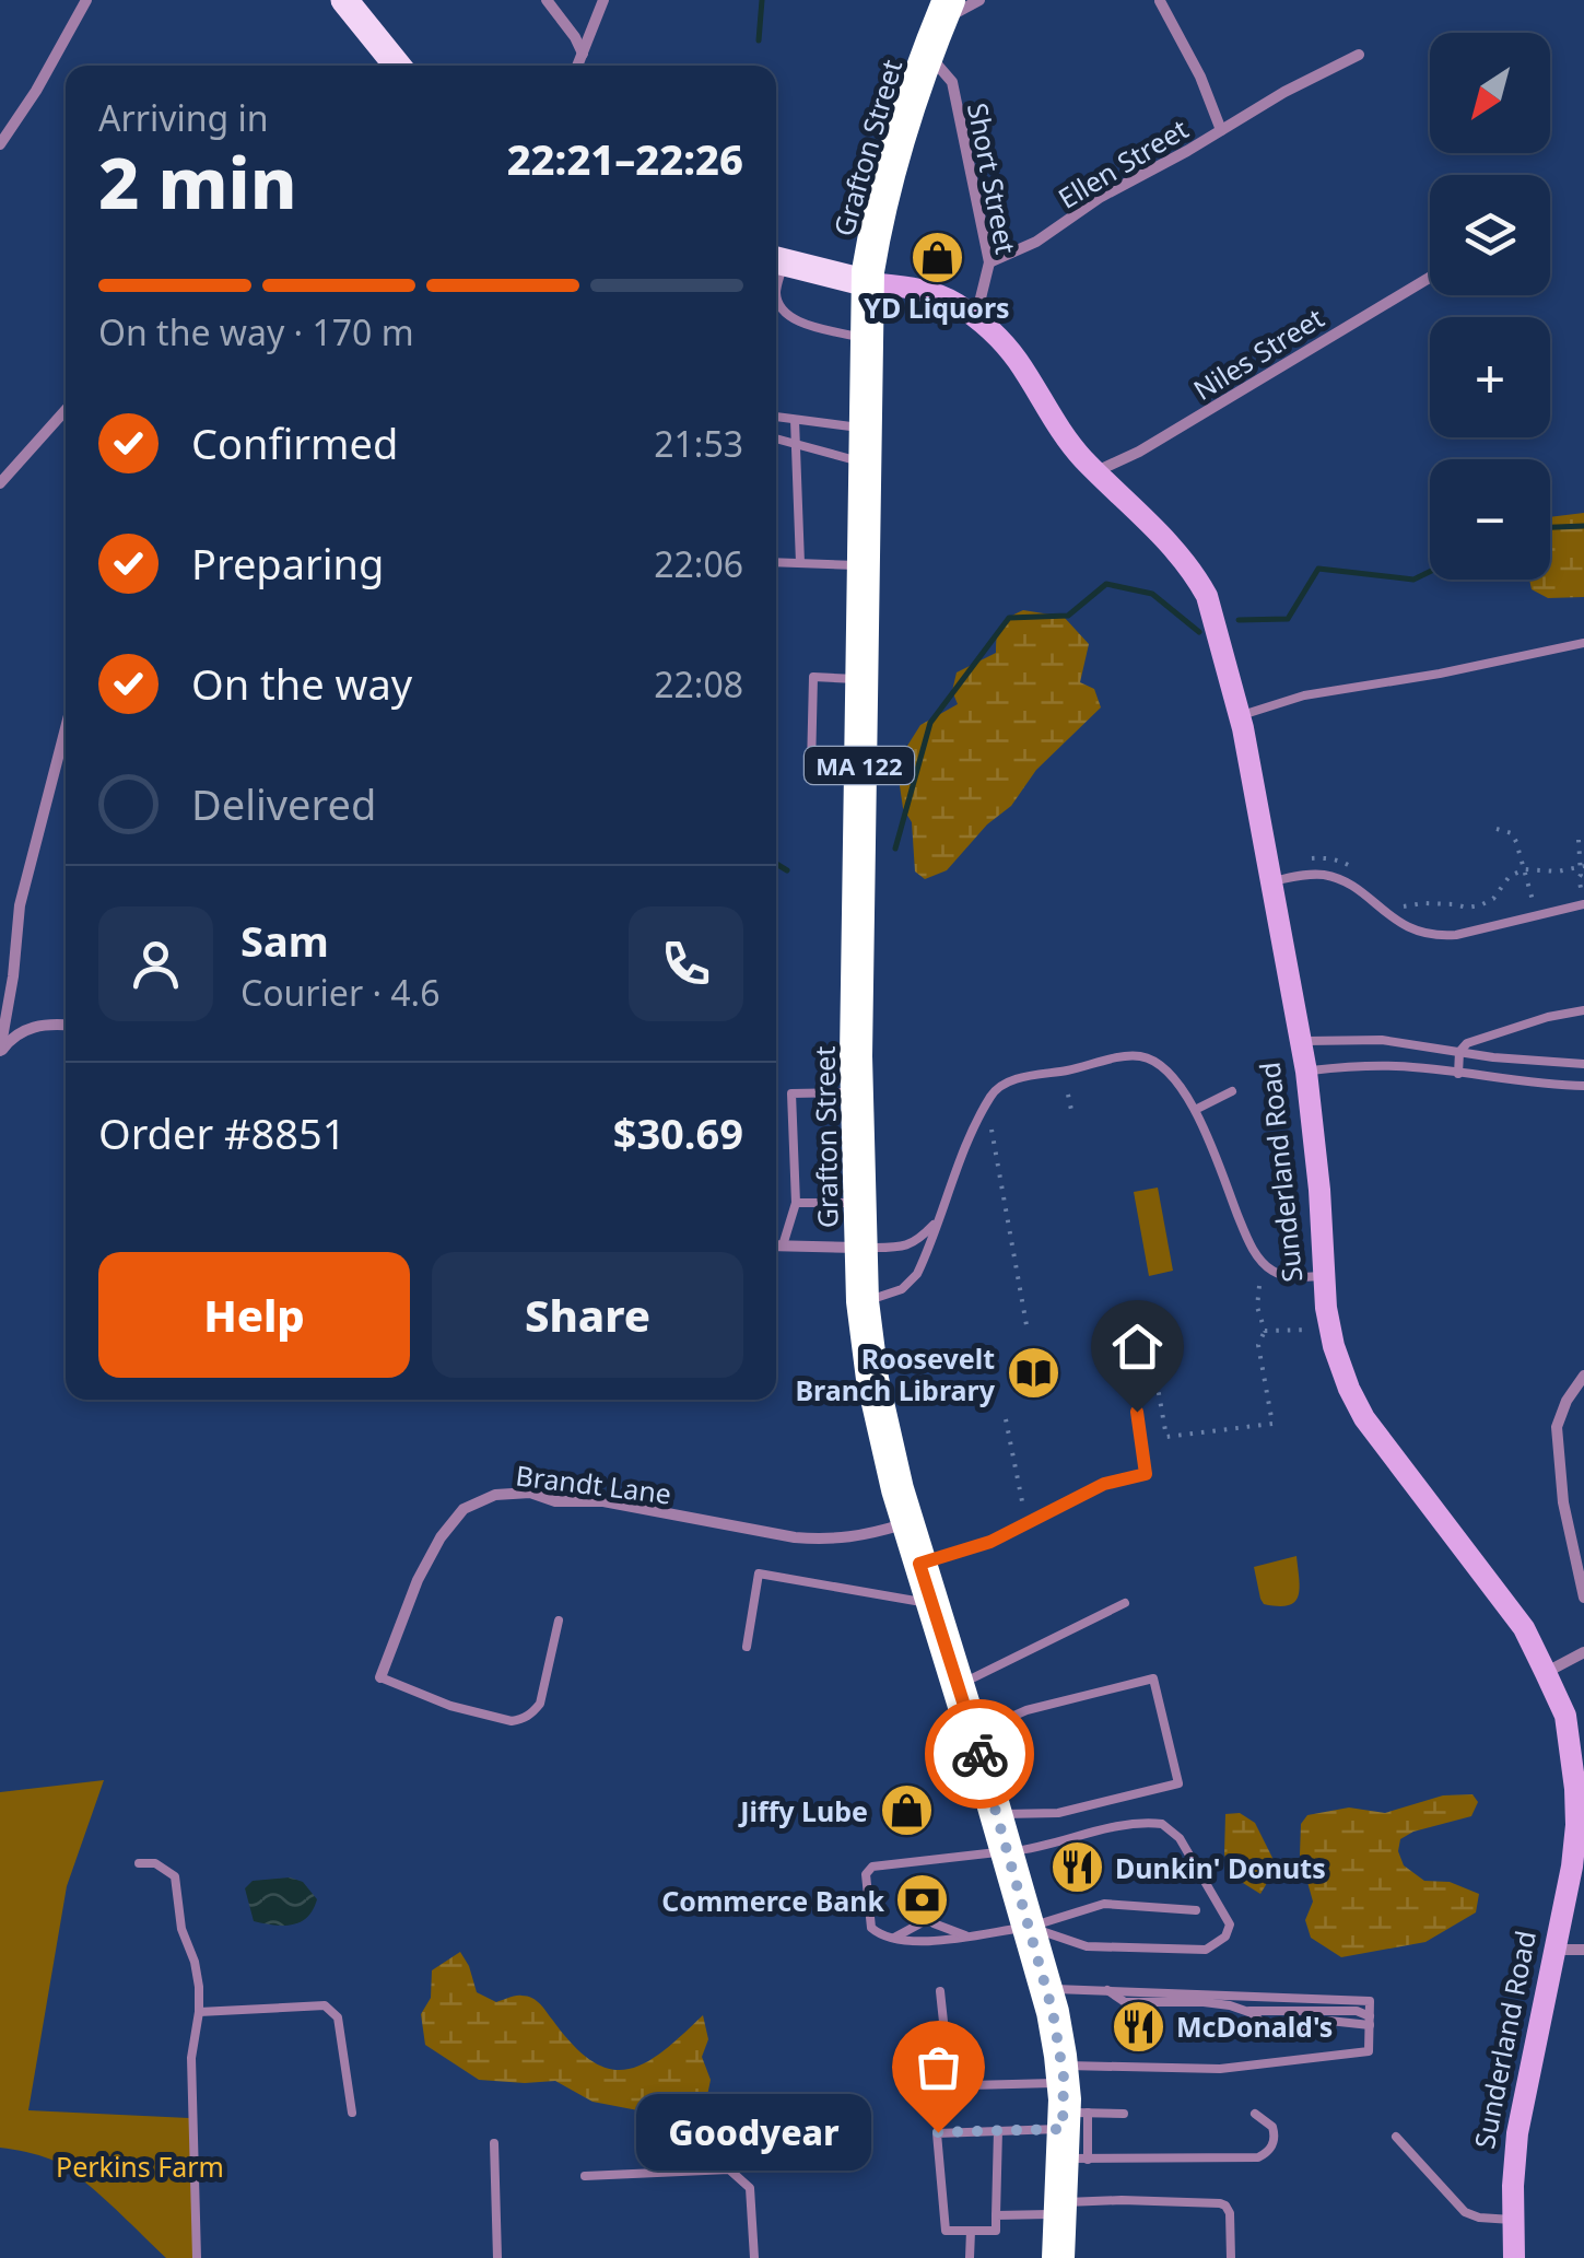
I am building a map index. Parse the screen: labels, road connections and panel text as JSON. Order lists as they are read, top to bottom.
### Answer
{
  "streets": {
    "highway": ["Grafton Street", "MA 122"],
    "main road": ["Sunderland Road"],
    "street": [
      "Ellen Street",
      "Short Street",
      "Niles Street",
      "Brandt Lane"
    ]
  },
  "crossings": [
    ["Grafton Street", "Short Street"],
    ["Grafton Street", "Sunderland Road"],
    ["Grafton Street", "Brandt Lane"],
    ["Ellen Street", "Short Street"],
    ["Short Street", "Sunderland Road"],
    ["Niles Street", "Sunderland Road"]
  ],
  "parks": ["Perkins Farm"],
  "places": {
    "shop": ["YD Liquors", "Jiffy Lube"],
    "library": ["Roosevelt Branch Library"],
    "restaurant": ["Dunkin' Donuts", "McDonald's"],
    "bank": ["Commerce Bank"],
    "other": ["Goodyear"]
  },
  "north": "bottom left",
  "page": {
    "map_buttons": ["+", "−"],
    "heading": ["2 min", "Arriving in", "22:21–22:26"],
    "panel": [
      "Sam",
      "Courier · 4.6",
      "Order #8851",
      "$30.69"
    ],
    "bar": "On the way · 170 m",
    "list": [
      ["Confirmed", "21:53"],
      ["Preparing", "22:06"],
      ["On the way", "22:08"],
      "Delivered"
    ],
    "buttons": ["Help", "Share"],
    "bubble": "Goodyear"
  }
}
